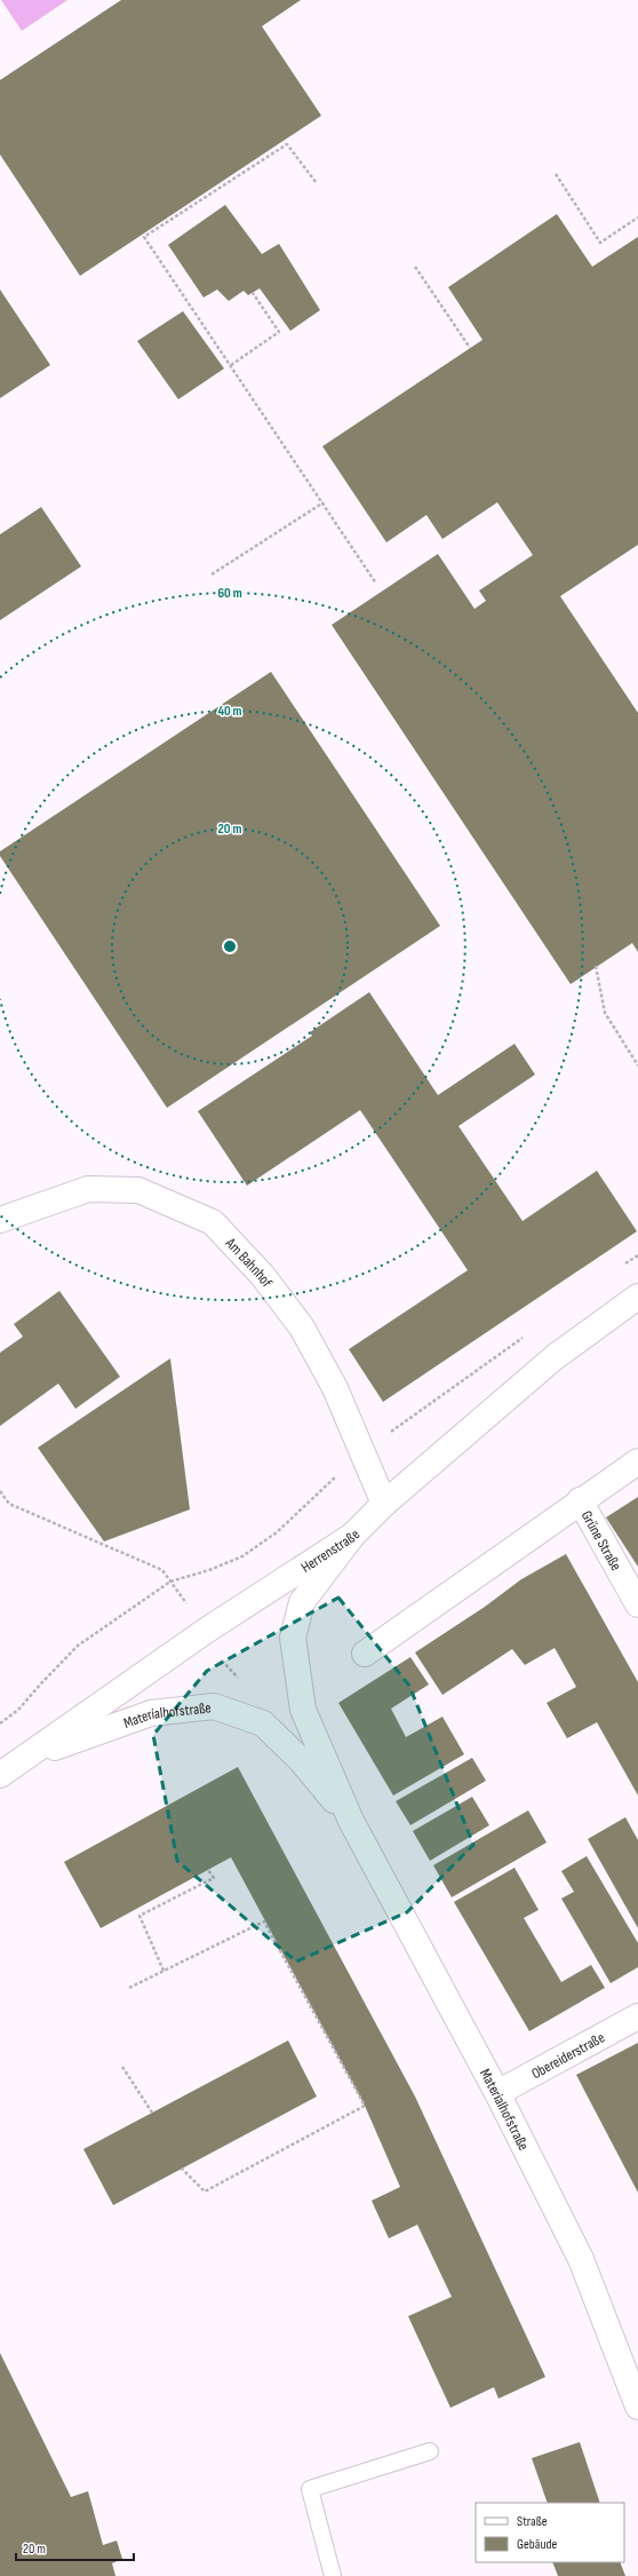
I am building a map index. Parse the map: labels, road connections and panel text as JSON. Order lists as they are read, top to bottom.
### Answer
{
  "streets": {
    "main road": [
      "Am Bahnhof",
      "Grüne Straße",
      "Herrenstraße",
      "Materialhofstraße",
      "Obereiderstraße"
    ]
  },
  "crossings": [
    ["Am Bahnhof", "Herrenstraße"],
    ["Herrenstraße", "Materialhofstraße"],
    ["Materialhofstraße", "Obereiderstraße"]
  ],
  "legend": ["Straße", "Gebäude"],
  "scale_bar": "20 m",
  "rings": ["60 m", "40 m", "20 m"]
}
